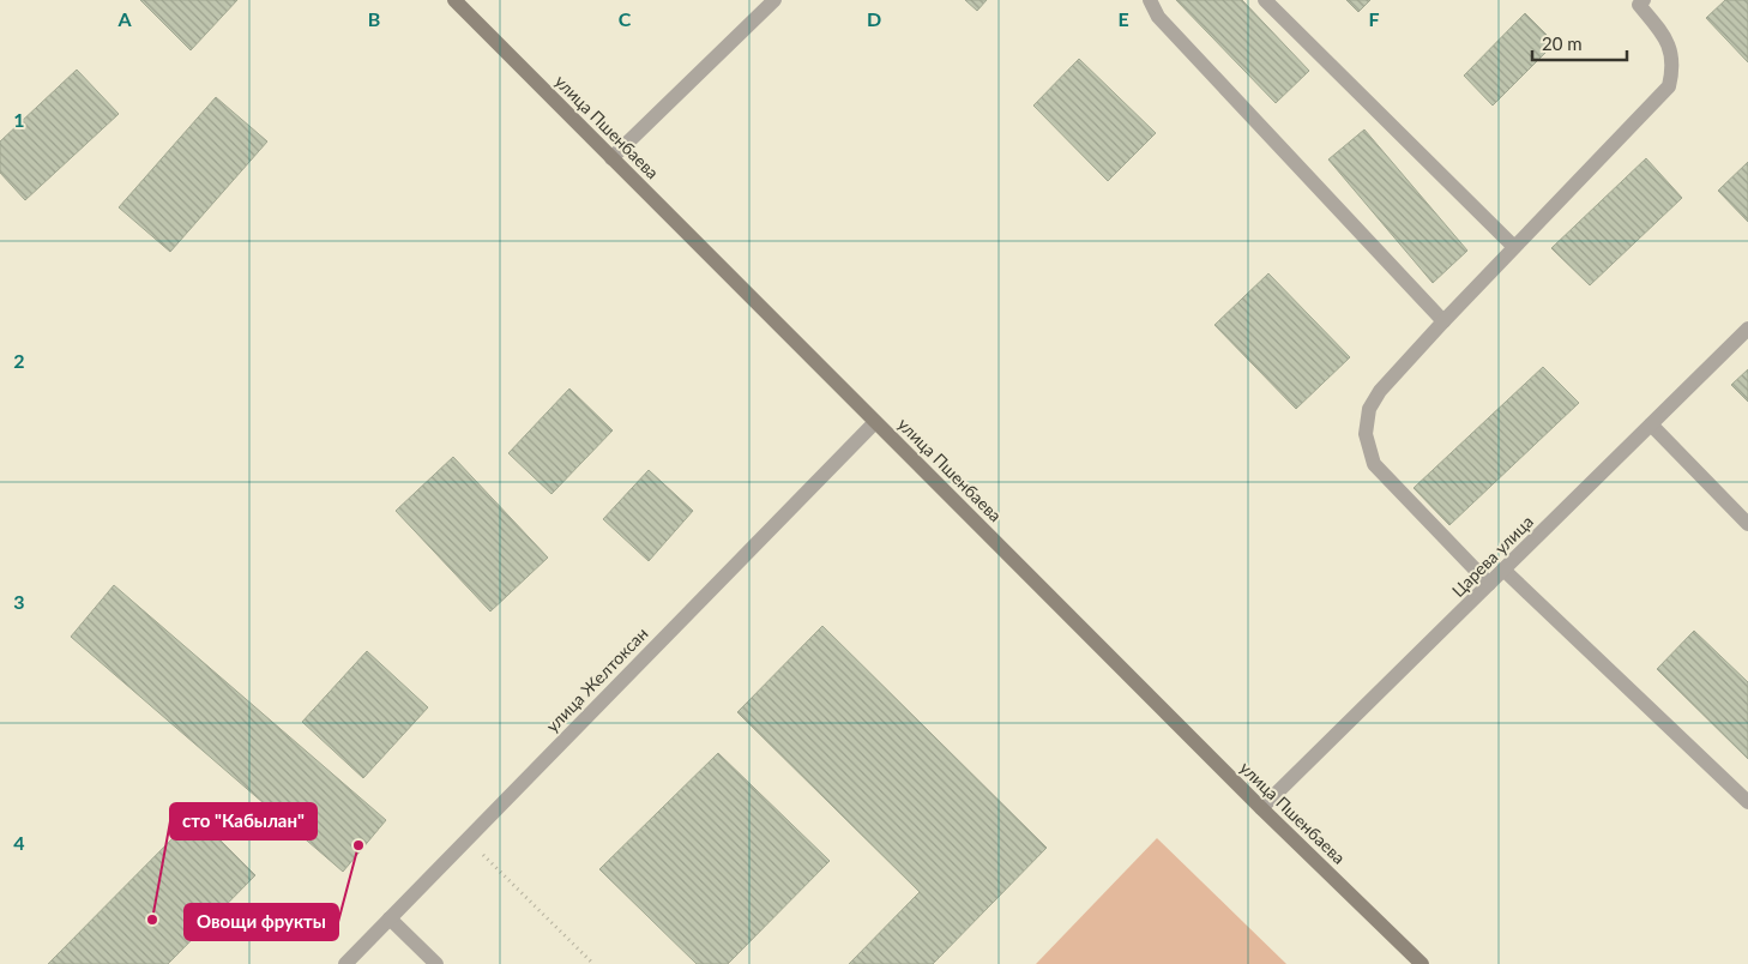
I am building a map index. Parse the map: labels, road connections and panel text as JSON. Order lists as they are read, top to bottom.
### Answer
{
  "streets": {
    "street": ["улица Пшенбаева", "Царева улица", "улица Желтоксан"]
  },
  "crossings": [
    ["улица Пшенбаева", "Царева улица"],
    ["улица Пшенбаева", "улица Желтоксан"]
  ],
  "places": ["Овощи фрукты", "сто \"Кабылан\""],
  "scale_bar": "20 m",
  "grid": {
    "columns": [
      "A",
      "B",
      "C",
      "D",
      "E",
      "F"
    ],
    "rows": [
      "1",
      "2",
      "3",
      "4"
    ]
  }
}
